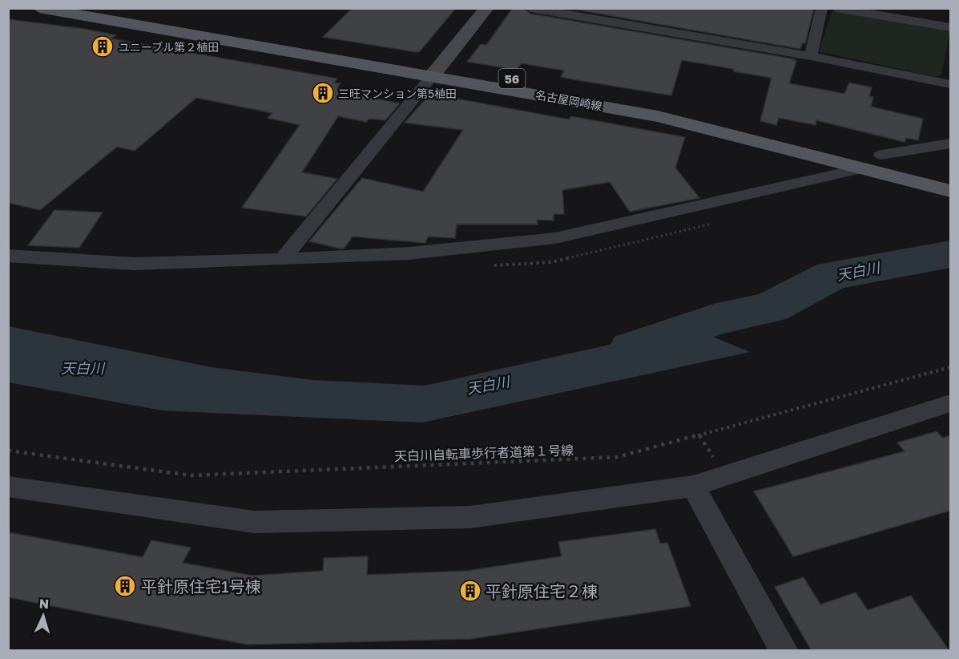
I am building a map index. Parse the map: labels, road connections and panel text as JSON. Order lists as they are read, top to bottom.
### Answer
{
  "streets": {
    "main road": ["56", "名古屋岡崎線"],
    "path": ["天白川自転車歩行者道第１号線"]
  },
  "water": ["天白川"],
  "places": {
    "building": [
      "ユニーブル第２植田",
      "三旺マンション第5植田",
      "平針原住宅1号棟",
      "平針原住宅２棟"
    ]
  },
  "north": "top"
}
